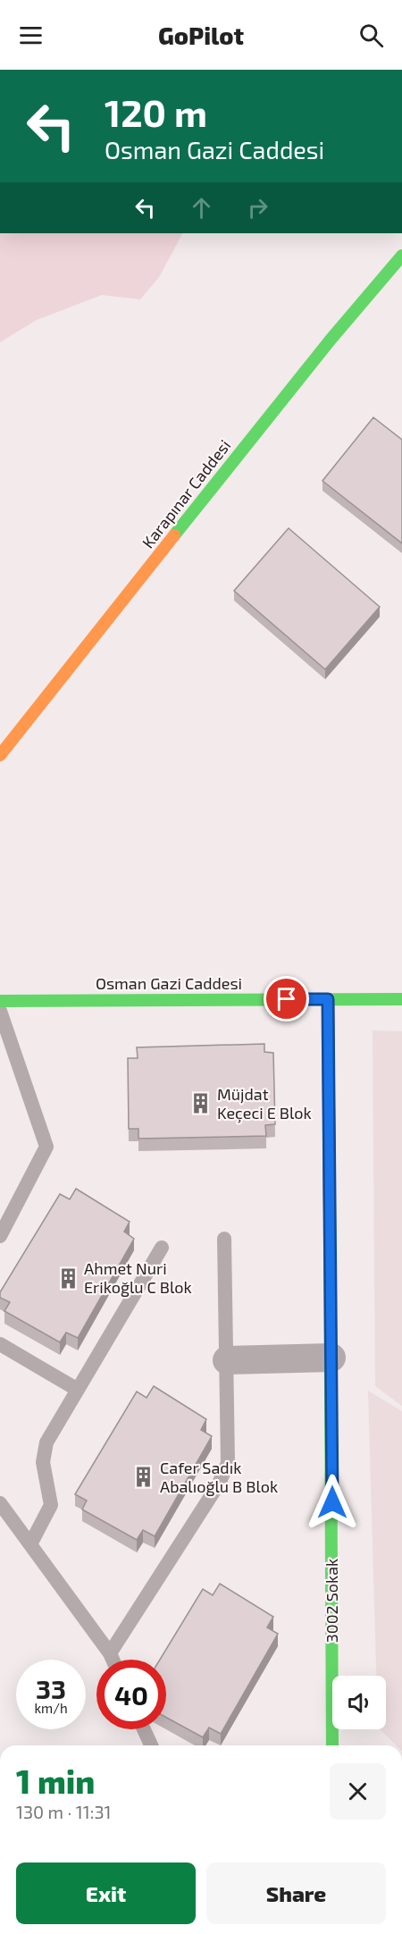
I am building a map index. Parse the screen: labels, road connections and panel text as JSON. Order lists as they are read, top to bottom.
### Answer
{
  "streets": {
    "street": ["Karapınar Caddesi", "Osman Gazi Caddesi", "3002 Sokak"]
  },
  "crossings": [
    ["Osman Gazi Caddesi", "3002 Sokak"]
  ],
  "places": {
    "building": ["Müjdat Keçeci E Blok", "Ahmet Nuri Erikoğlu C Blok", "Cafer Sadık Abalıoğlu B Blok"]
  },
  "page": {
    "header": "GoPilot",
    "turn": ["120 m", "Osman Gazi Caddesi"],
    "speed": "33 km/h",
    "limit": "40",
    "heading": ["1 min", "130 m · 11:31"],
    "buttons": ["Exit", "Share"]
  }
}
